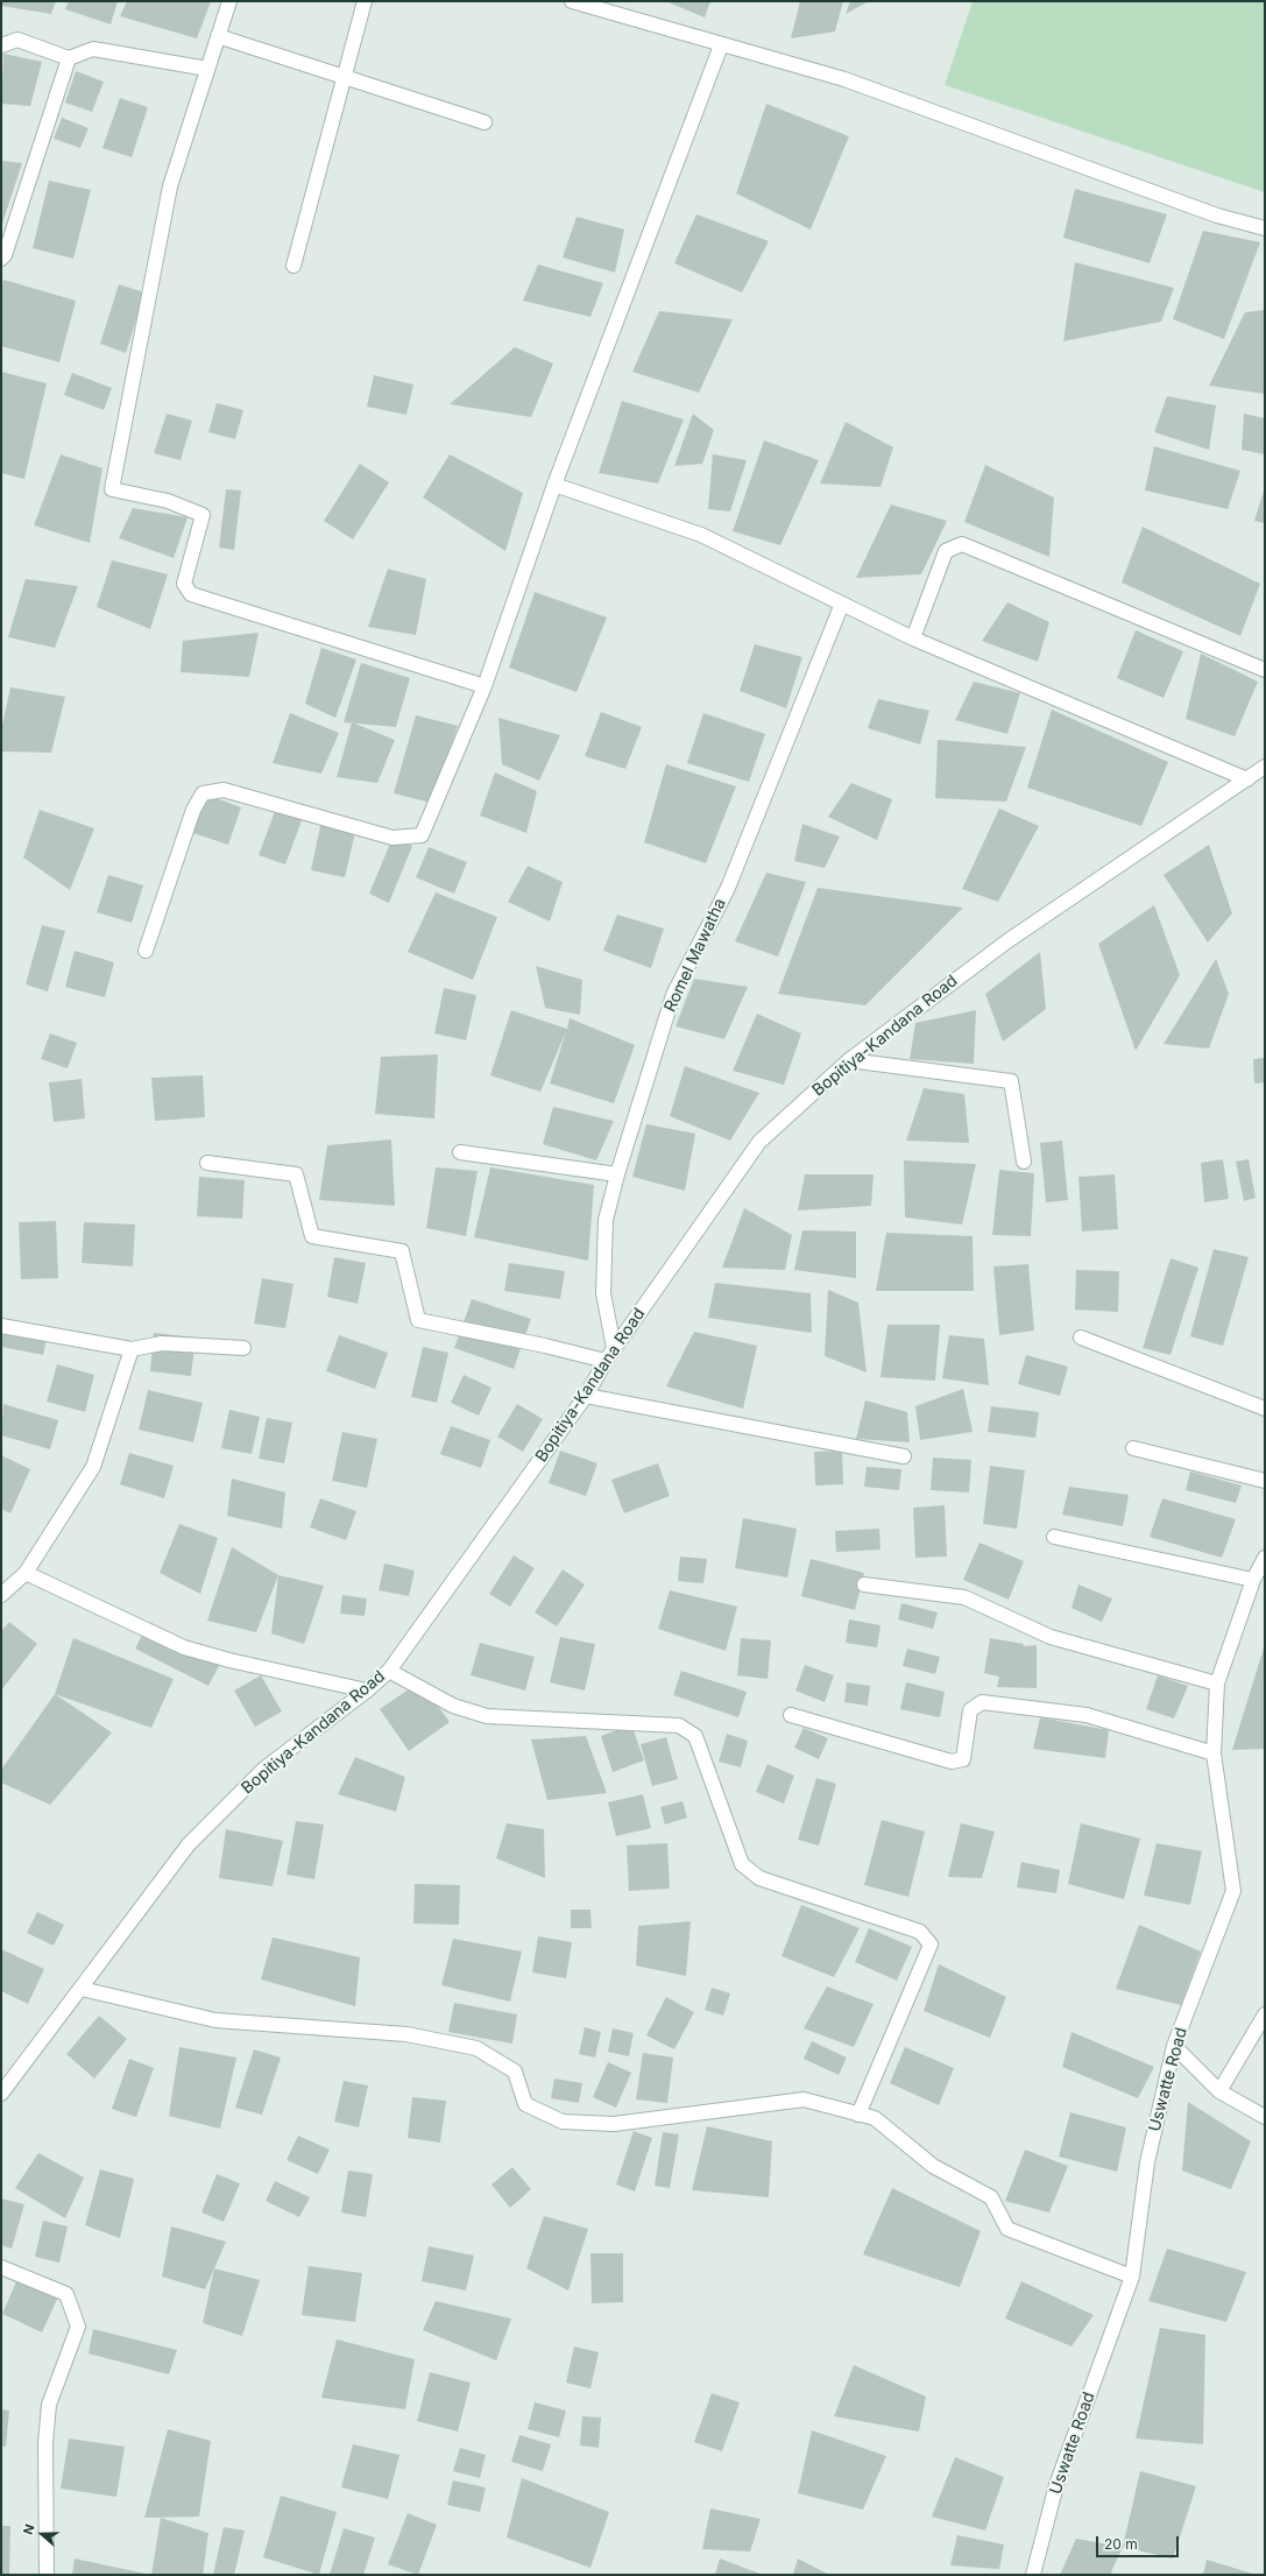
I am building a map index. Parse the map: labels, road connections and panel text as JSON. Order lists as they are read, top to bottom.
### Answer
{
  "streets": {
    "street": ["Romel Mawatha", "Bopitiya-Kandana Road", "Uswatte Road"]
  },
  "crossings": [
    ["Romel Mawatha", "Bopitiya-Kandana Road"]
  ],
  "scale_bar": "20 m",
  "north": "left"
}
